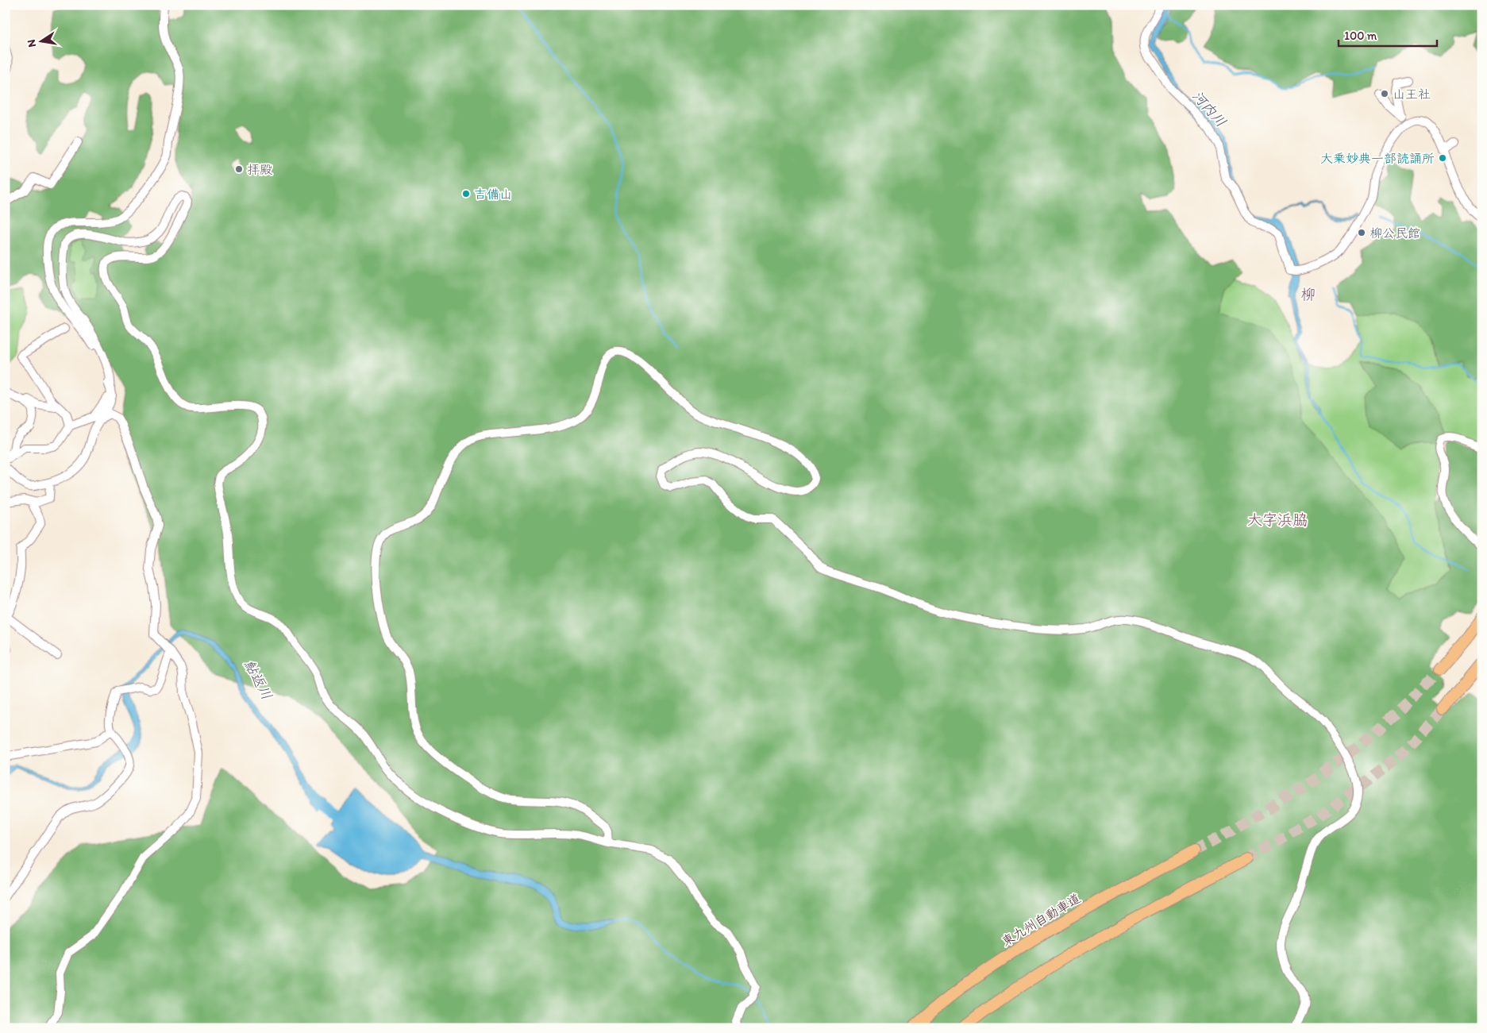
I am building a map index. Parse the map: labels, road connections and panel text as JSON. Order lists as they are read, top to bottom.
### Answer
{
  "streets": {
    "highway": ["東九州自動車道"]
  },
  "districts": ["柳", "大字浜脇"],
  "water": ["河内川", "鮎返川"],
  "places": [
    "山王社",
    "大乗妙典一部読誦所",
    "拝殿",
    "吉備山",
    "柳公民館"
  ],
  "scale_bar": "100 m",
  "north": "left"
}
